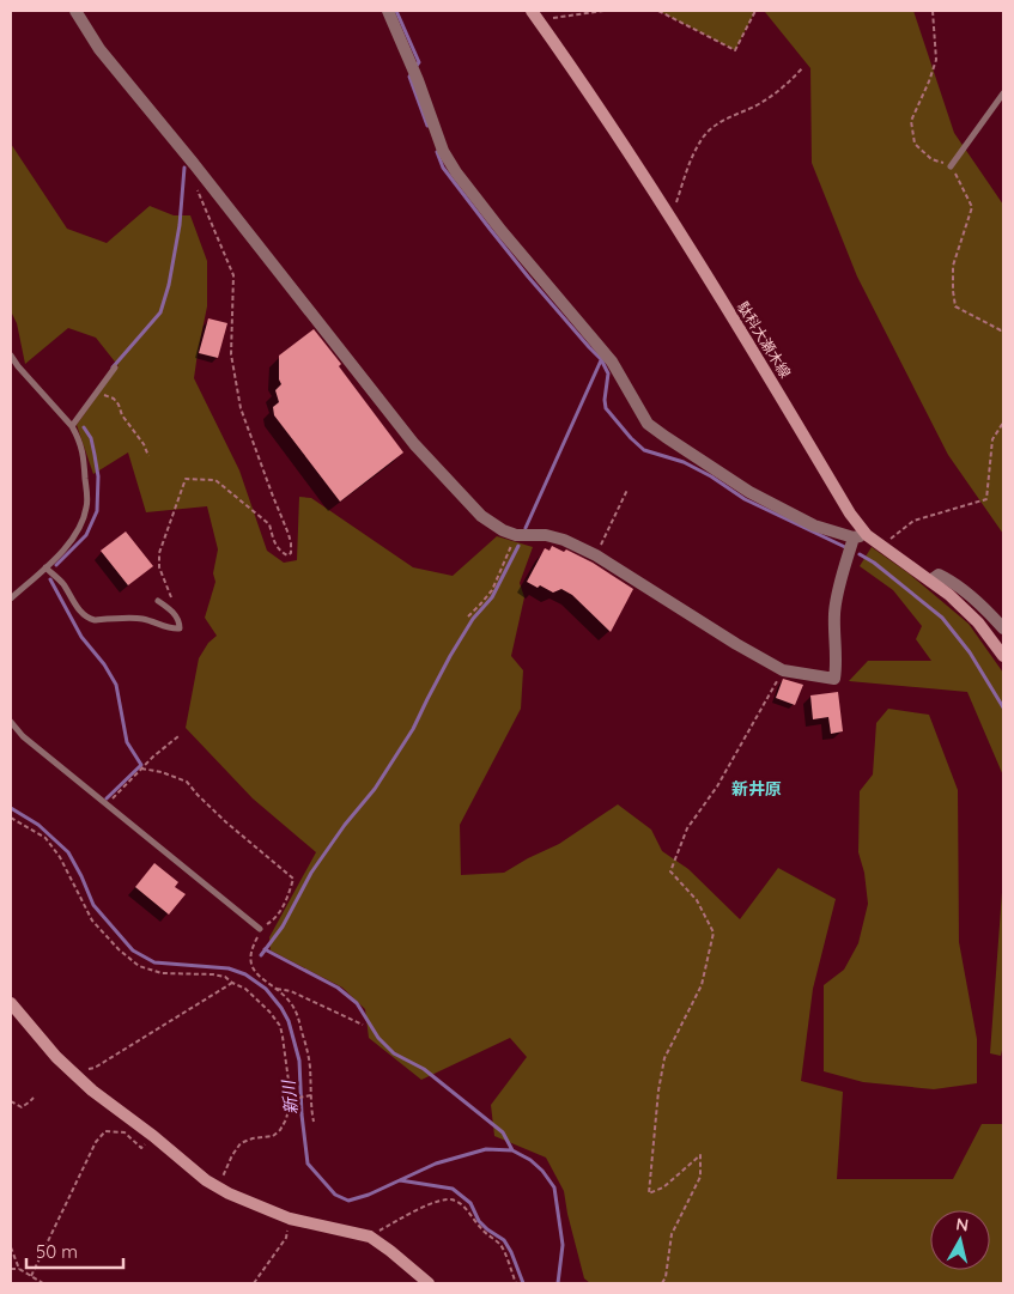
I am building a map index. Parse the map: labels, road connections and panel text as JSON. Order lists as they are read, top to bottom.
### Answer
{
  "streets": {
    "main road": ["駄科大瀬木線"]
  },
  "districts": ["新井原"],
  "water": ["新川"],
  "scale_bar": "50 m",
  "north": "top"
}
